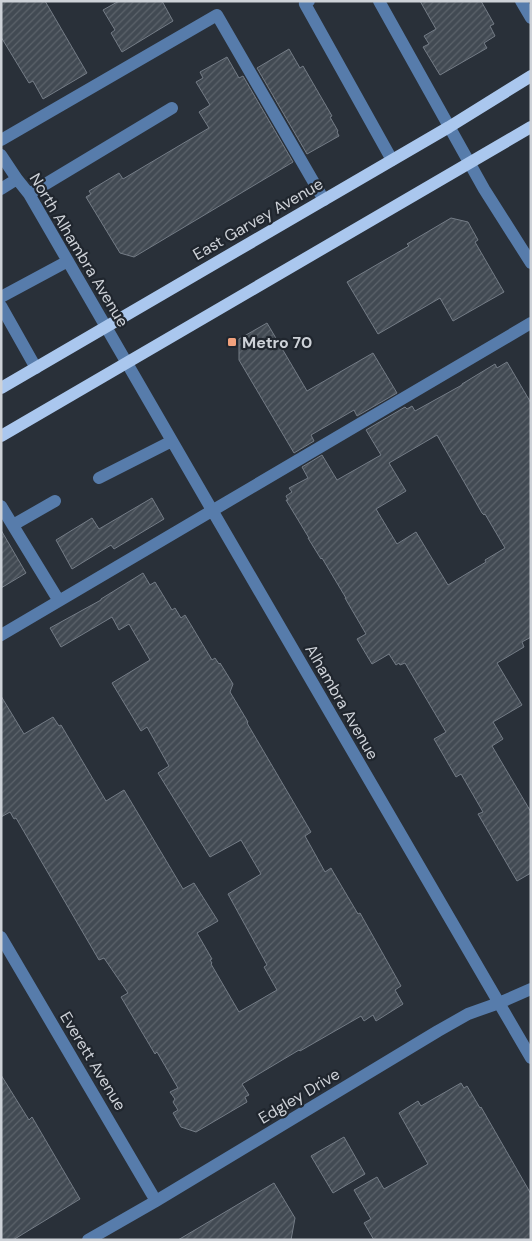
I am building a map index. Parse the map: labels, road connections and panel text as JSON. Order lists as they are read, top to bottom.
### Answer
{
  "streets": {
    "main road": ["East Garvey Avenue"],
    "street": [
      "North Alhambra Avenue",
      "Alhambra Avenue",
      "Everett Avenue",
      "Edgley Drive"
    ]
  },
  "crossings": [
    ["East Garvey Avenue", "North Alhambra Avenue"],
    ["North Alhambra Avenue", "Alhambra Avenue"],
    ["Alhambra Avenue", "Edgley Drive"],
    ["Everett Avenue", "Edgley Drive"]
  ],
  "places": {
    "transit": ["Metro 70"]
  }
}
